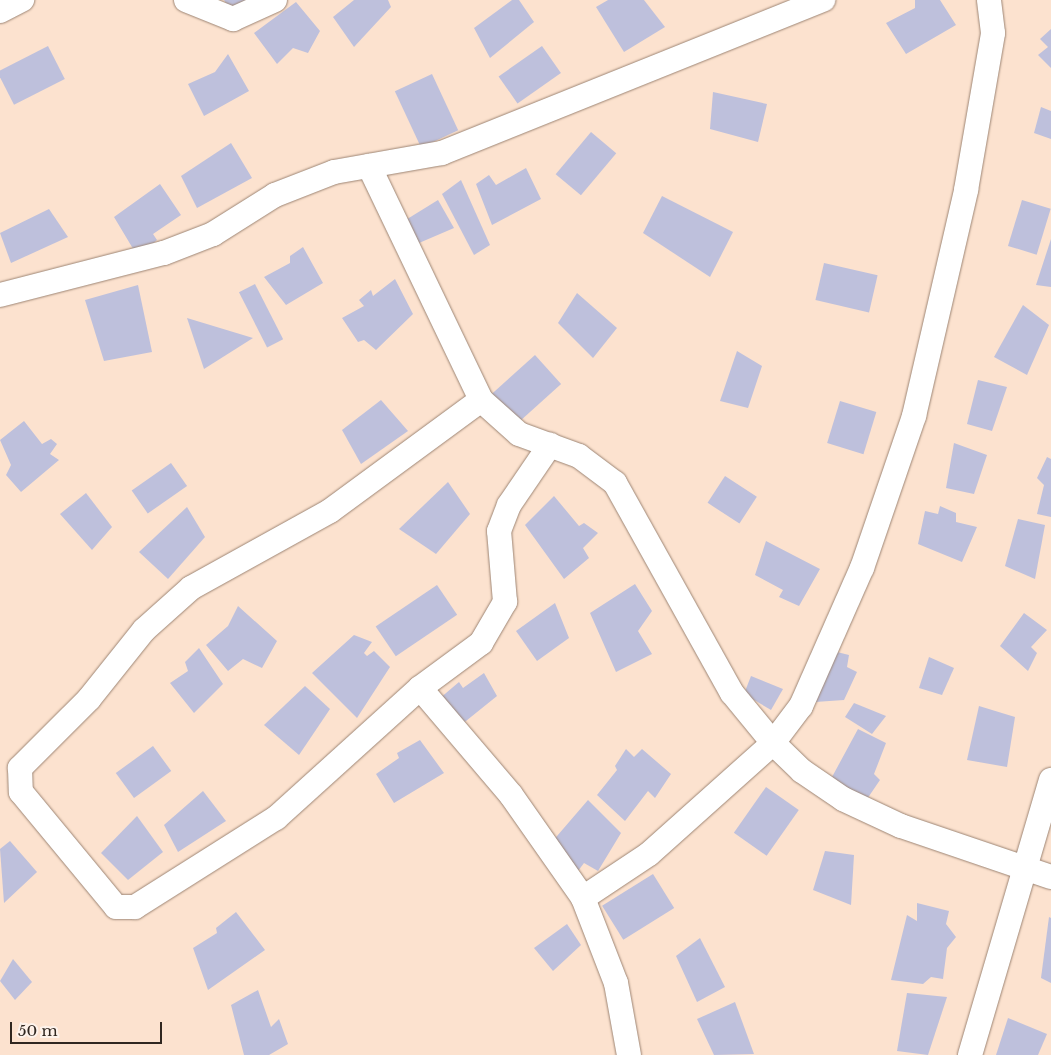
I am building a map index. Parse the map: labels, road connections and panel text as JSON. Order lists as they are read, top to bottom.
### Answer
{
  "scale_bar": "50 m"
}
